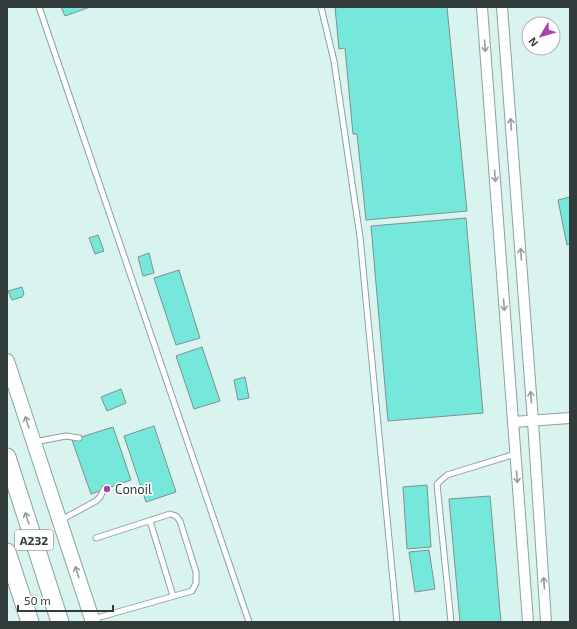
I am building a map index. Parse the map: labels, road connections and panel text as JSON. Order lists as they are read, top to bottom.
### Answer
{
  "streets": {
    "highway": ["A232"]
  },
  "places": ["Conoil"],
  "scale_bar": "50 m",
  "north": "bottom left"
}
